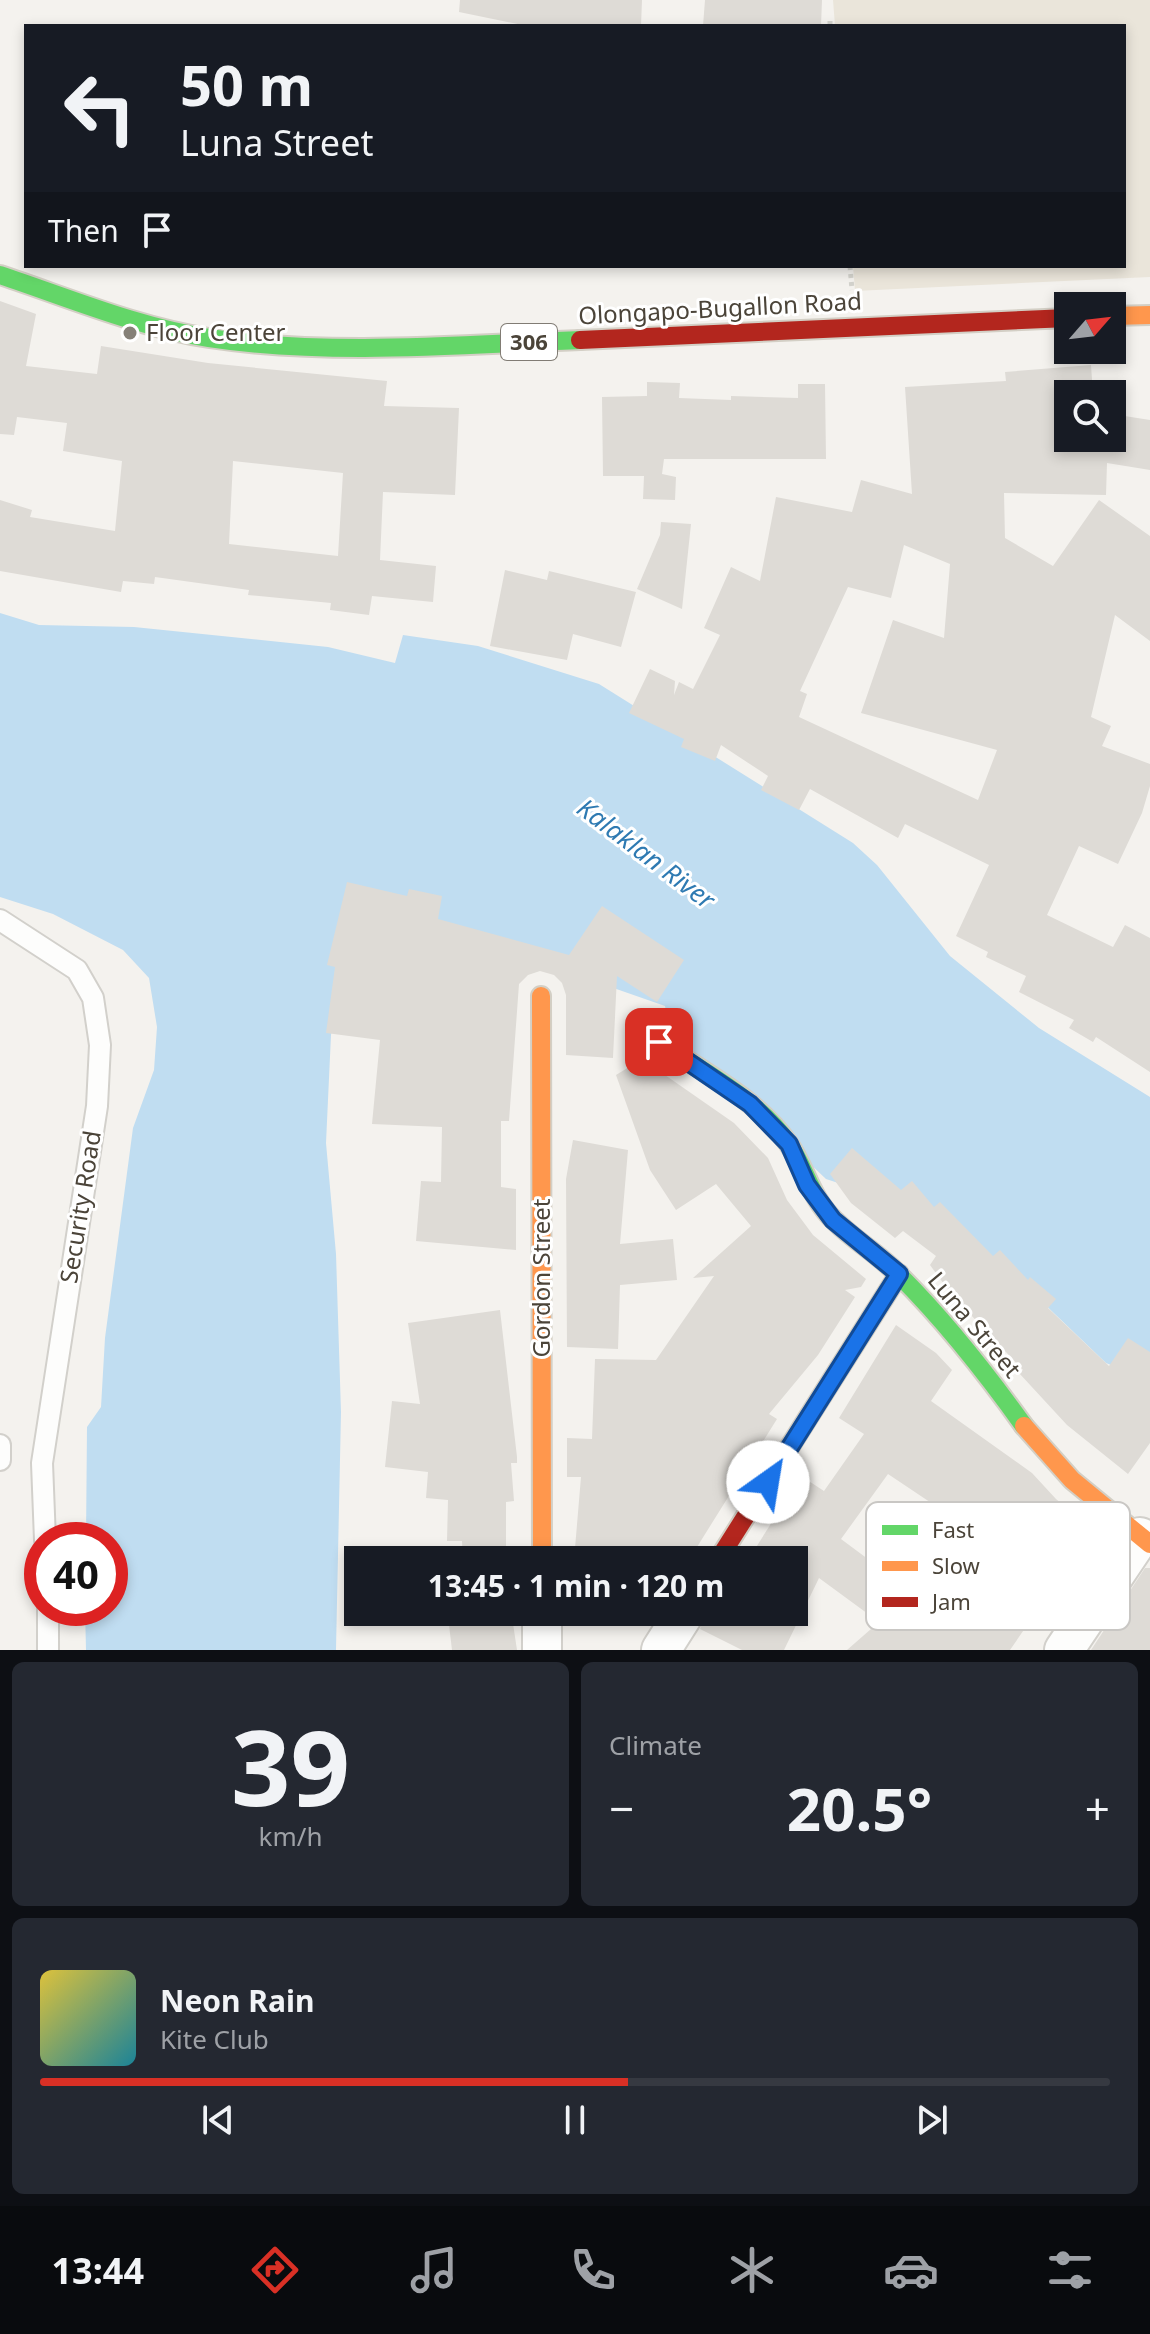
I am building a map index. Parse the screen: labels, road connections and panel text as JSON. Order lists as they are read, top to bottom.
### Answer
{
  "streets": {
    "street": [
      "Olongapo-Bugallon Road",
      "306",
      "Gordon Street",
      "Luna Street"
    ],
    "lane": ["Security Road"]
  },
  "water": ["Kalaklan River"],
  "places": ["Floor Center"],
  "legend": ["Fast", "Slow", "Jam"],
  "north": "top right",
  "page": {
    "turn": ["50 m", "Luna Street"],
    "then": "Then",
    "limit": "40",
    "trip": "13:45 · 1 min · 120 m",
    "tile": [
      ["39", "km/h"],
      "Climate"
    ],
    "heat": ["−", "20.5°", "+"],
    "song": ["Neon Rain", "Kite Club"],
    "tabs": "13:44"
  }
}
